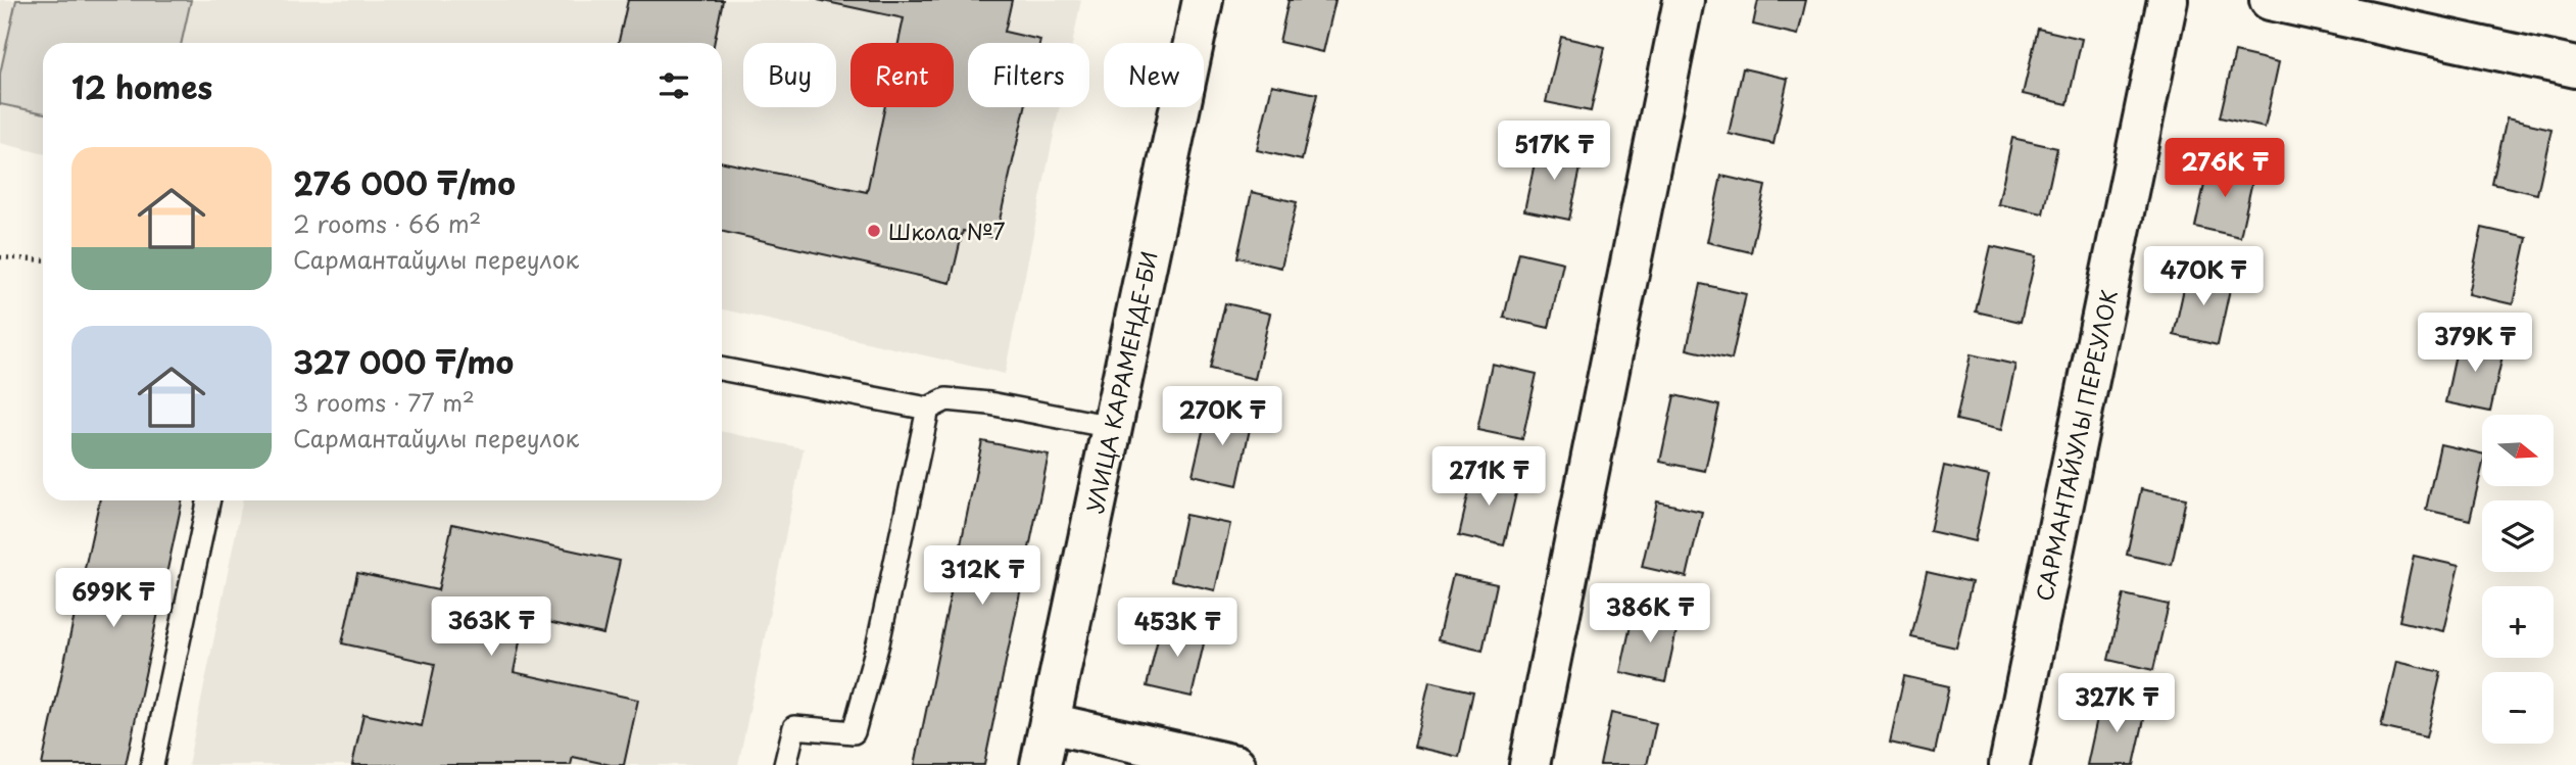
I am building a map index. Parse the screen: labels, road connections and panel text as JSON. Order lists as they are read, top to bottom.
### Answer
{
  "streets": {
    "street": ["УЛИЦА КАРАМЕНДЕ-БИ", "САРМАНТАЙУЛЫ ПЕРЕУЛОК"]
  },
  "places": ["Школа №7"],
  "north": "right",
  "page": {
    "chip": [
      "Buy",
      "Rent",
      "Filters",
      "New"
    ],
    "heading": "12 homes",
    "price": [
      "517K ₸",
      "276K ₸",
      "470K ₸",
      "379K ₸",
      "270K ₸",
      "271K ₸",
      "312K ₸",
      "699K ₸",
      "386K ₸",
      "363K ₸",
      "453K ₸",
      "327K ₸"
    ],
    "list": [
      {
        "name": "276 000 ₸/mo",
        "note": "2 rooms · 66 m² · Сармантайулы переулок"
      },
      {
        "name": "327 000 ₸/mo",
        "note": "3 rooms · 77 m² · Сармантайулы переулок"
      }
    ],
    "map_buttons": ["+", "−"]
  }
}
